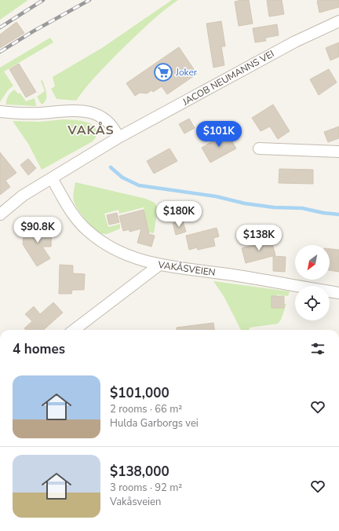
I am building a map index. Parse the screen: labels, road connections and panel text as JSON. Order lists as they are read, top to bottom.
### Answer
{
  "streets": {
    "street": ["JACOB NEUMANNS VEI", "VAKÅSVEIEN"]
  },
  "districts": ["VAKÅS"],
  "places": {
    "supermarket": ["Joker"]
  },
  "north": "bottom left",
  "page": {
    "price": [
      "$101K",
      "$180K",
      "$90.8K",
      "$138K"
    ],
    "heading": "4 homes",
    "list": [
      {
        "name": "$101,000",
        "note": "2 rooms · 66 m² · Hulda Garborgs vei"
      },
      {
        "name": "$138,000",
        "note": "3 rooms · 92 m² · Vakåsveien"
      }
    ]
  }
}
